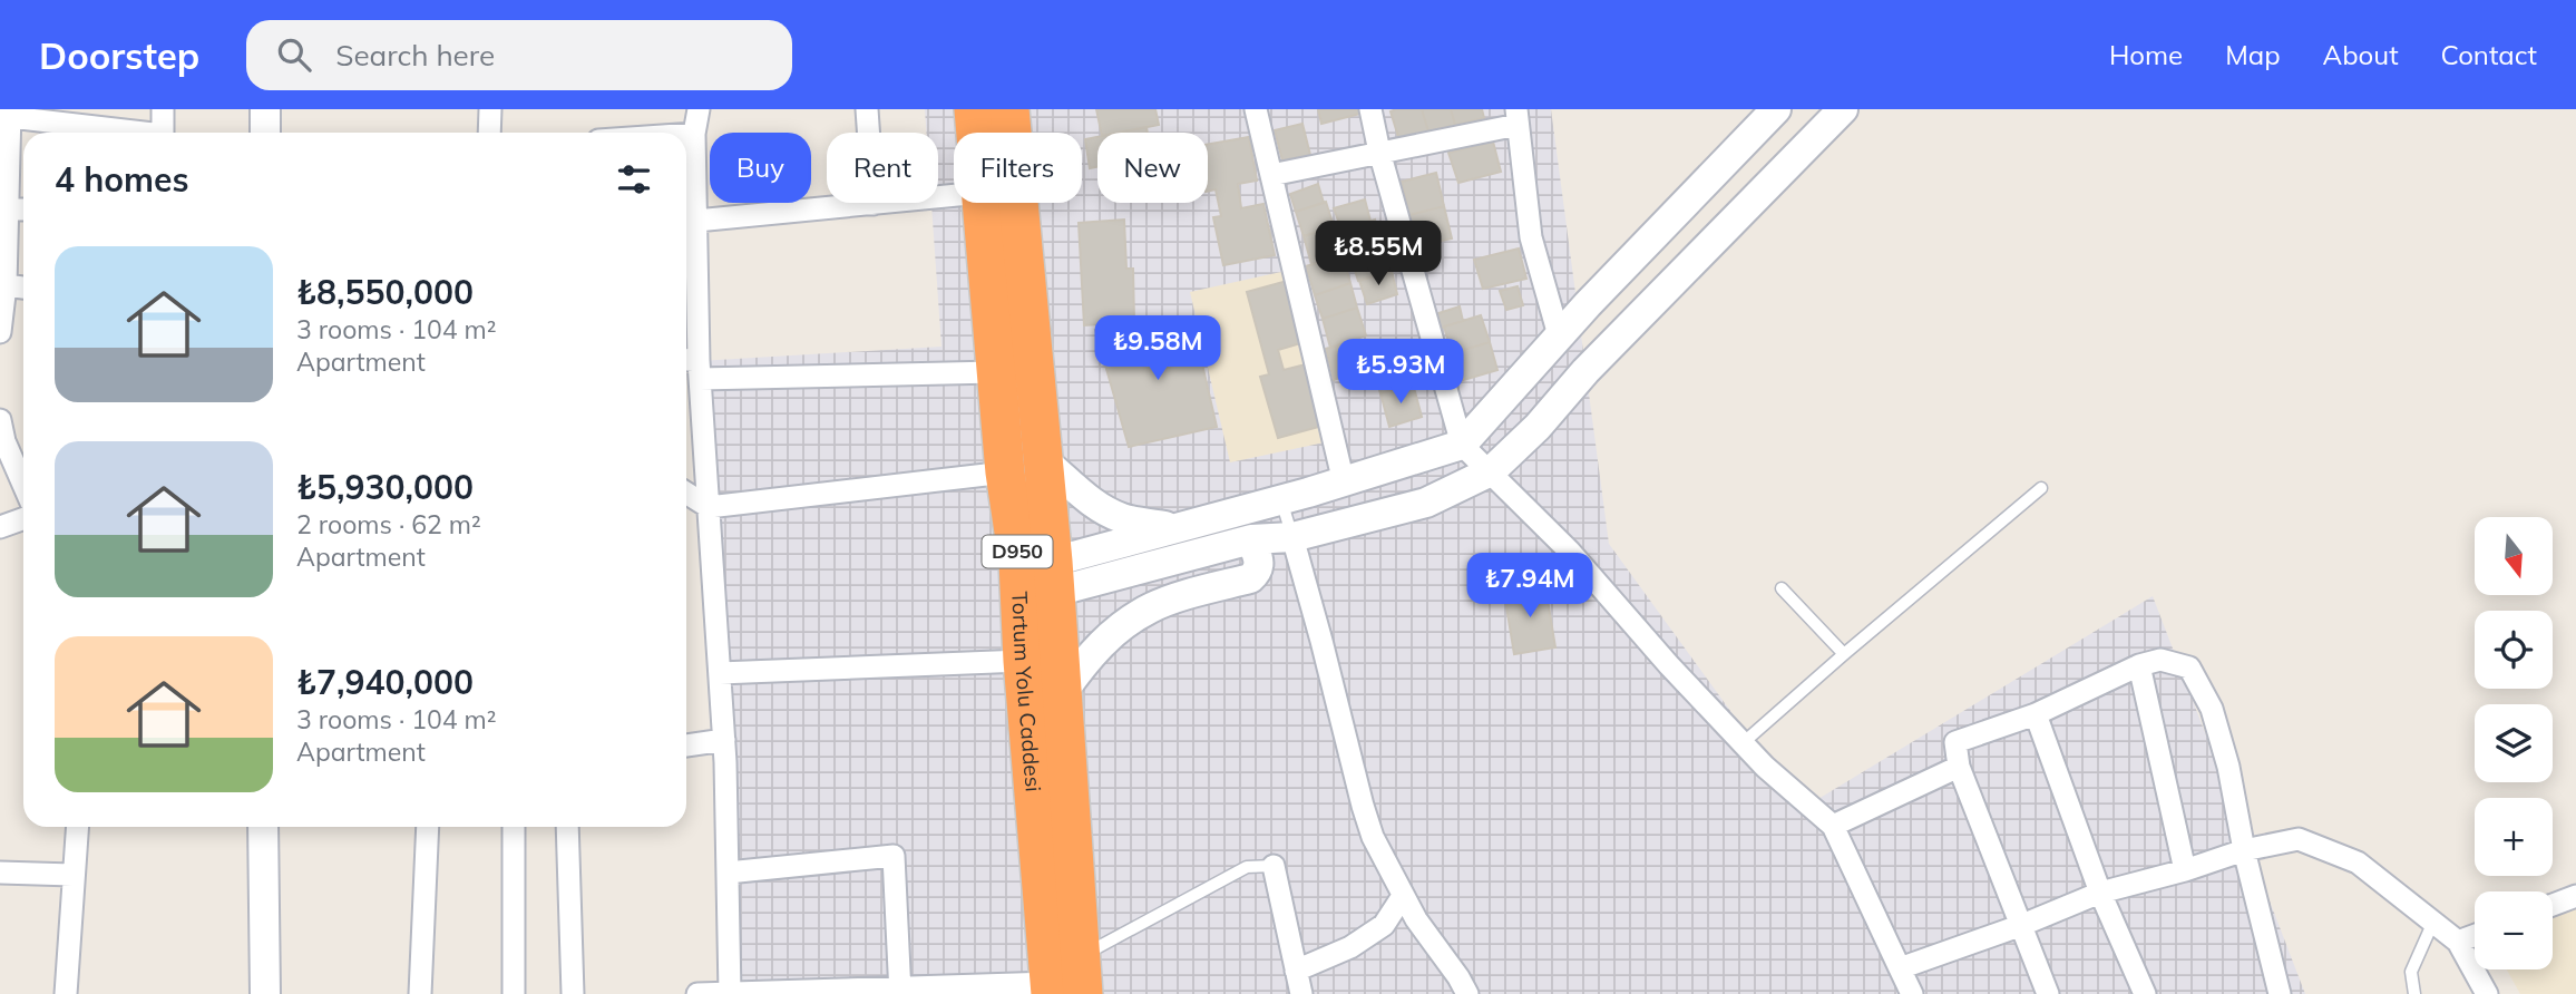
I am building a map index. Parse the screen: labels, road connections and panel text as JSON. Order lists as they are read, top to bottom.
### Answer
{
  "streets": {
    "highway": ["D950", "Tortum Yolu Caddesi"]
  },
  "north": "bottom",
  "page": {
    "header": "Doorstep",
    "search": "Search here",
    "nav": [
      "Home",
      "Map",
      "About",
      "Contact"
    ],
    "chip": [
      "Buy",
      "Rent",
      "Filters",
      "New"
    ],
    "heading": "4 homes",
    "price": [
      "₺8.55M",
      "₺9.58M",
      "₺5.93M",
      "₺7.94M"
    ],
    "list": [
      {
        "name": "₺8,550,000",
        "note": "3 rooms · 104 m² · Apartment"
      },
      {
        "name": "₺5,930,000",
        "note": "2 rooms · 62 m² · Apartment"
      },
      {
        "name": "₺7,940,000",
        "note": "3 rooms · 104 m² · Apartment"
      }
    ],
    "map_buttons": ["+", "−"]
  }
}
